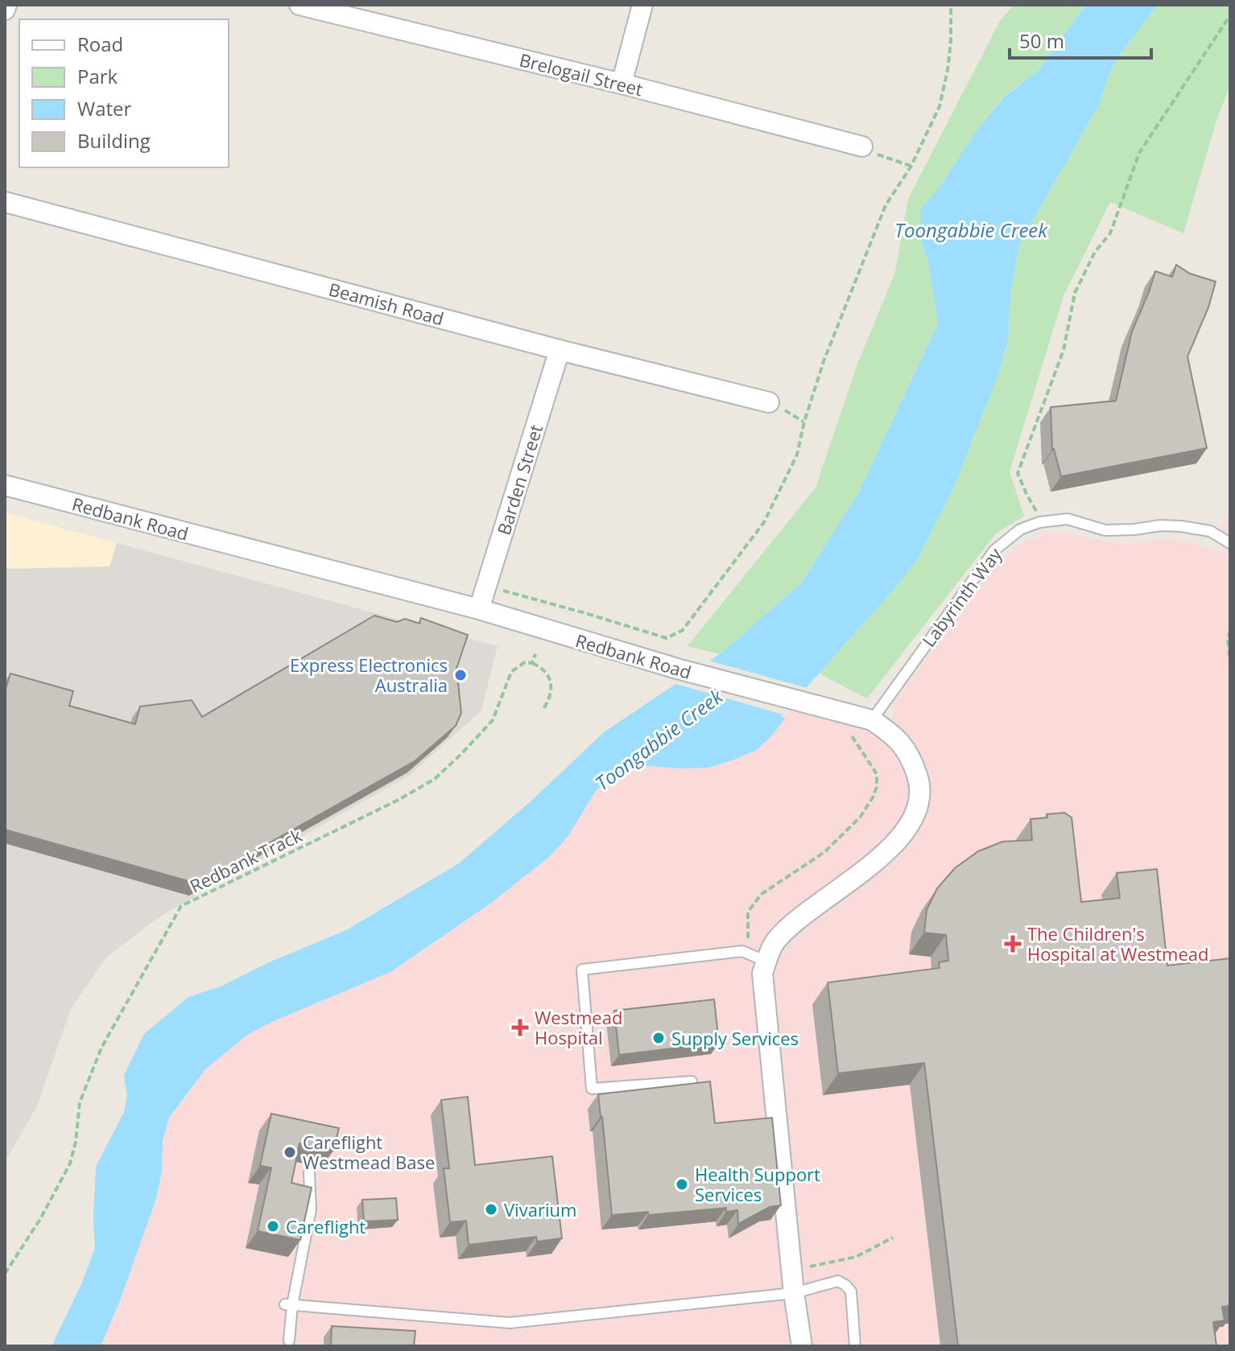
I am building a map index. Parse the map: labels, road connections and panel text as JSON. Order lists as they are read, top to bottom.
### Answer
{
  "streets": {
    "street": [
      "Brelogail Street",
      "Beamish Road",
      "Barden Street",
      "Redbank Road"
    ],
    "lane": ["Labyrinth Way"],
    "path": ["Redbank Track"]
  },
  "crossings": [
    ["Beamish Road", "Barden Street"],
    ["Barden Street", "Redbank Road"],
    ["Redbank Road", "Labyrinth Way"]
  ],
  "water": ["Toongabbie Creek"],
  "places": {
    "other": [
      "Express Electronics Australia",
      "Supply Services",
      "Careflight Westmead Base",
      "Health Support Services",
      "Vivarium",
      "Careflight"
    ],
    "health": ["The Children's Hospital at Westmead", "Westmead Hospital"]
  },
  "legend": [
    "Road",
    "Park",
    "Water",
    "Building"
  ],
  "scale_bar": "50 m"
}
